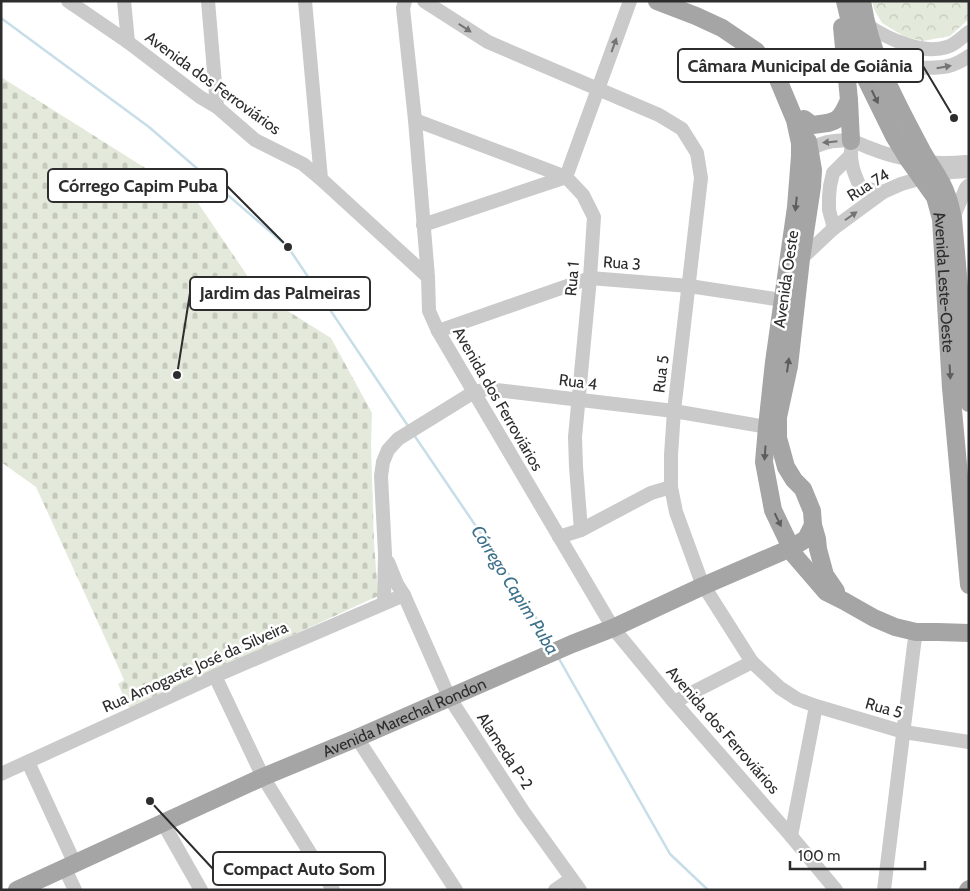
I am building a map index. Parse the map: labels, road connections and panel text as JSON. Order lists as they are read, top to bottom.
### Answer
{
  "streets": {
    "main road": ["Avenida Oeste", "Avenida Leste-Oeste", "Avenida Marechal Rondon"],
    "street": [
      "Avenida dos Ferroviários",
      "Rua 74",
      "Rua 3",
      "Rua 1",
      "Rua 5",
      "Rua 4",
      "Rua Amogaste José da Silveira",
      "Alameda P-2"
    ]
  },
  "crossings": [
    ["Avenida dos Ferroviários", "Rua 3"],
    ["Avenida dos Ferroviários", "Rua 4"],
    ["Avenida dos Ferroviários", "Avenida Marechal Rondon"],
    ["Rua 74", "Avenida Oeste"],
    ["Rua 74", "Avenida Leste-Oeste"],
    ["Rua 3", "Rua 1"],
    ["Rua 3", "Avenida Oeste"],
    ["Rua 3", "Rua 5"],
    ["Rua 1", "Rua 4"],
    ["Avenida Oeste", "Rua 4"],
    ["Avenida Oeste", "Avenida Marechal Rondon"],
    ["Rua 5", "Rua 4"],
    ["Rua 5", "Avenida Marechal Rondon"],
    ["Rua 4", "Alameda P-2"],
    ["Rua Amogaste José da Silveira", "Alameda P-2"],
    ["Avenida Marechal Rondon", "Alameda P-2"]
  ],
  "water": ["Córrego Capim Puba"],
  "places": [
    "Câmara Municipal de Goiânia",
    "Córrego Capim Puba",
    "Jardim das Palmeiras",
    "Compact Auto Som"
  ],
  "scale_bar": "100 m"
}
